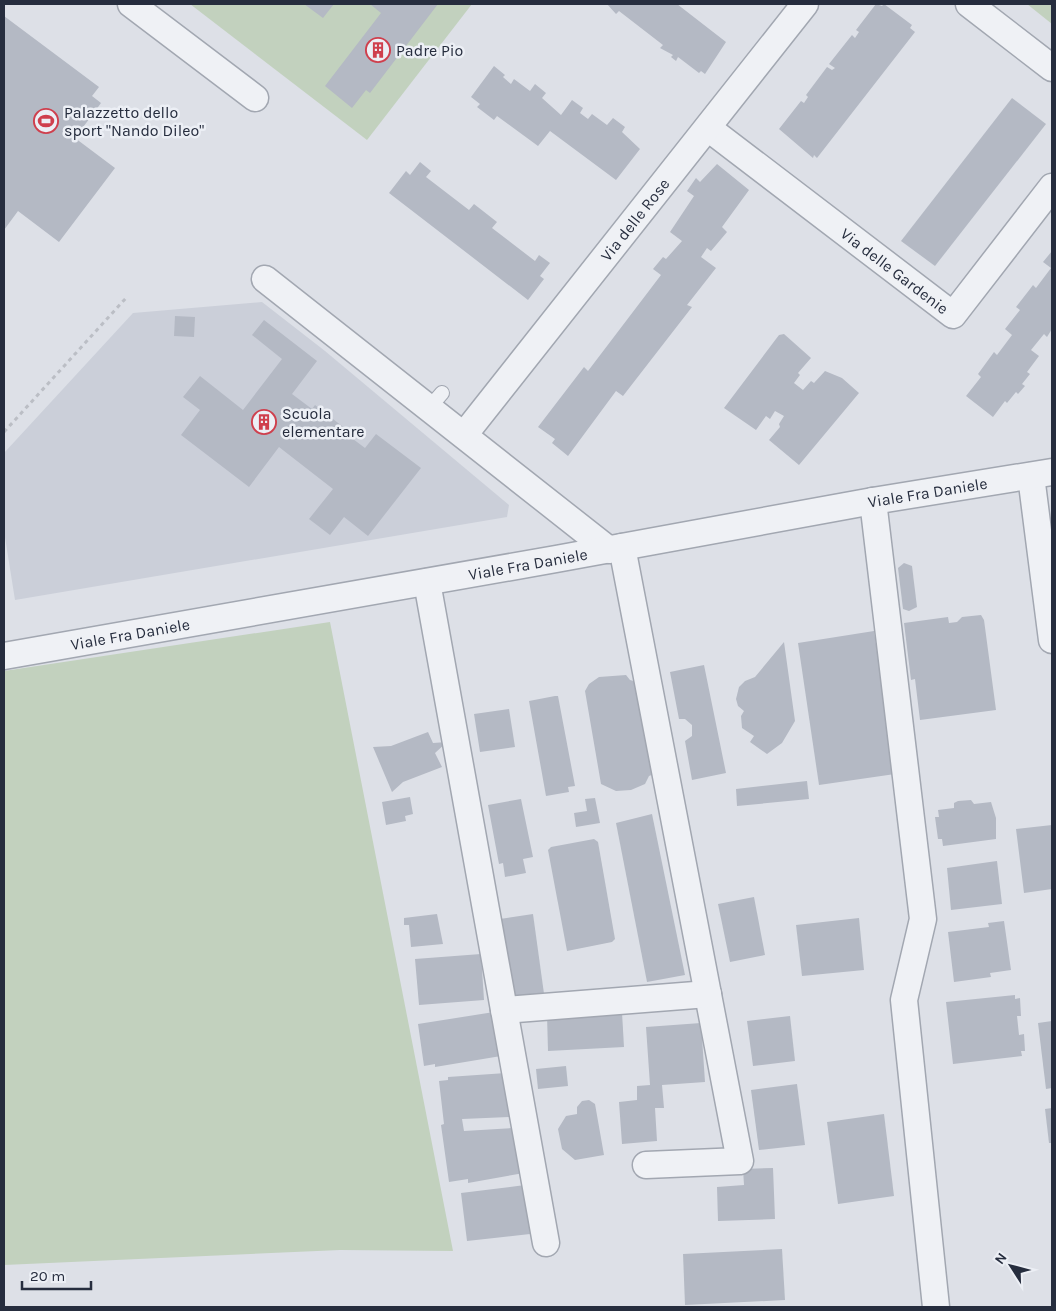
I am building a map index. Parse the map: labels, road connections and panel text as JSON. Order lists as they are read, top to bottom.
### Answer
{
  "streets": {
    "street": ["Via delle Rose", "Via delle Gardenie", "Viale Fra Daniele"]
  },
  "crossings": [
    ["Via delle Rose", "Via delle Gardenie"]
  ],
  "places": {
    "building": ["Padre Pio", "Scuola elementare"],
    "sports": ["Palazzetto dello sport \"Nando Dileo\""]
  },
  "scale_bar": "20 m",
  "north": "top left"
}
